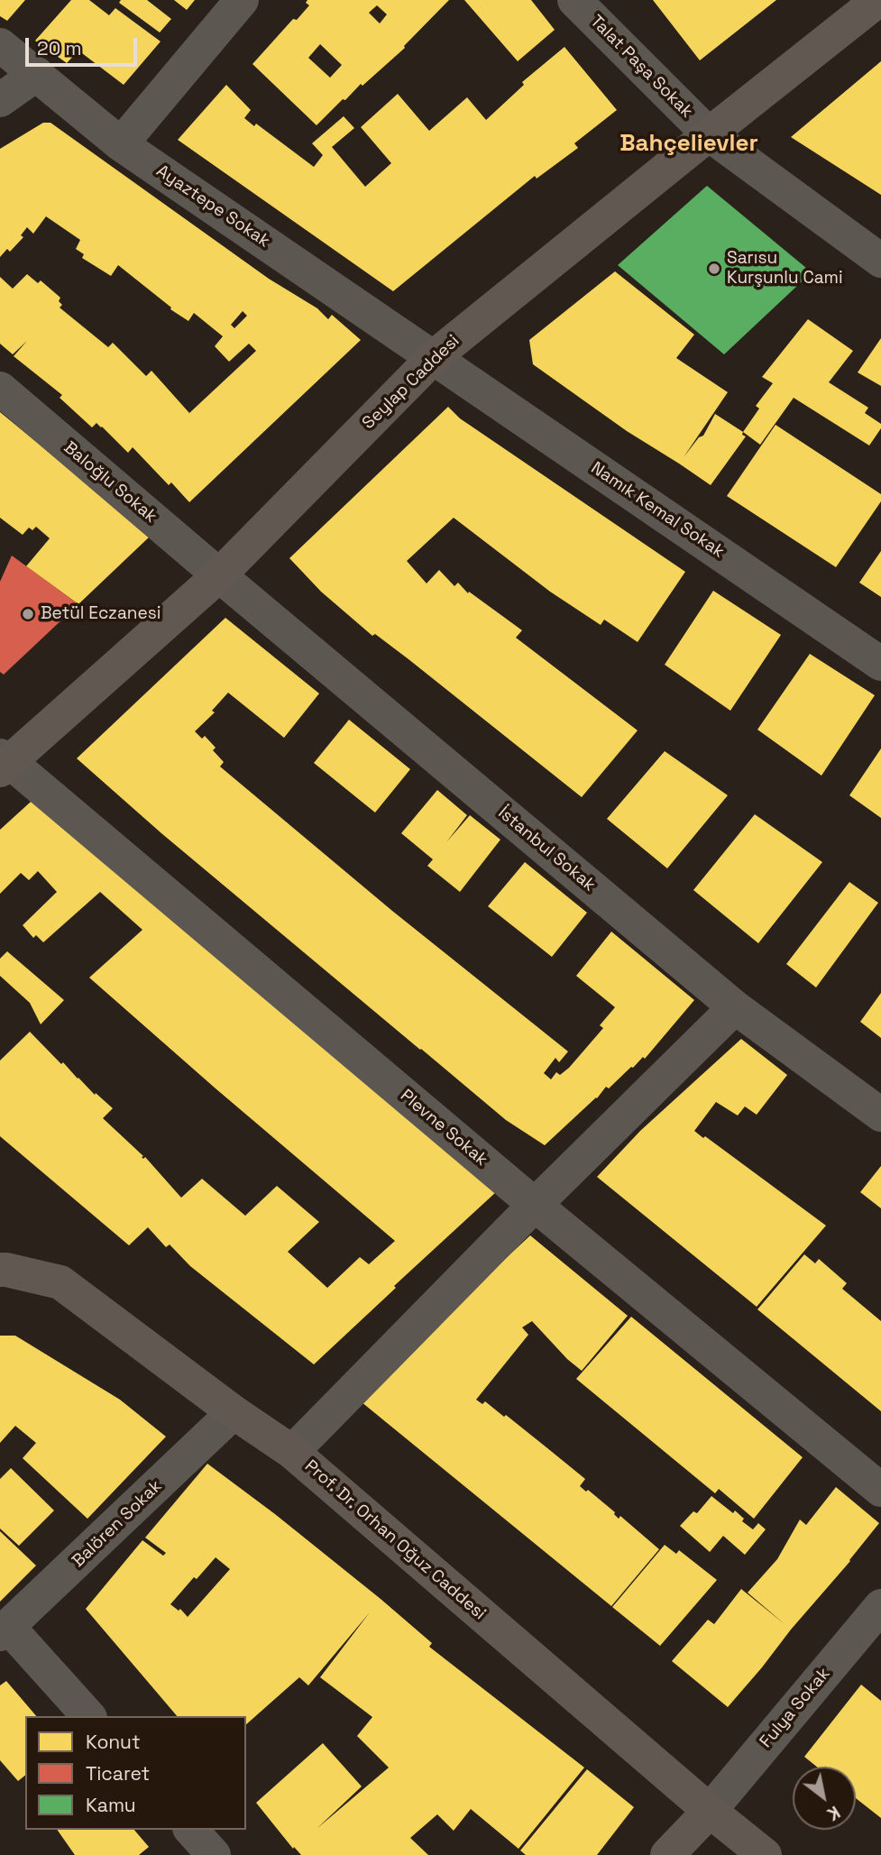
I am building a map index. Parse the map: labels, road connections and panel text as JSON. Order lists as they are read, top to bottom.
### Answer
{
  "streets": {
    "main road": ["Seylap Caddesi", "Prof. Dr. Orhan Oğuz Caddesi"],
    "street": [
      "Talat Paşa Sokak",
      "Ayaztepe Sokak",
      "Baloğlu Sokak",
      "Namık Kemal Sokak",
      "İstanbul Sokak",
      "Plevne Sokak",
      "Balören Sokak",
      "Fulya Sokak"
    ]
  },
  "crossings": [
    ["Talat Paşa Sokak", "Seylap Caddesi"],
    ["Ayaztepe Sokak", "Seylap Caddesi"],
    ["Ayaztepe Sokak", "Namık Kemal Sokak"],
    ["Seylap Caddesi", "Baloğlu Sokak"],
    ["Seylap Caddesi", "Namık Kemal Sokak"],
    ["Seylap Caddesi", "İstanbul Sokak"],
    ["Seylap Caddesi", "Plevne Sokak"],
    ["Baloğlu Sokak", "İstanbul Sokak"],
    ["Balören Sokak", "Prof. Dr. Orhan Oğuz Caddesi"],
    ["Prof. Dr. Orhan Oğuz Caddesi", "Fulya Sokak"]
  ],
  "districts": ["Bahçelievler"],
  "places": ["Sarısu Kurşunlu Cami", "Betül Eczanesi"],
  "legend": ["Konut", "Ticaret", "Kamu"],
  "scale_bar": "20 m",
  "north": "bottom right"
}
